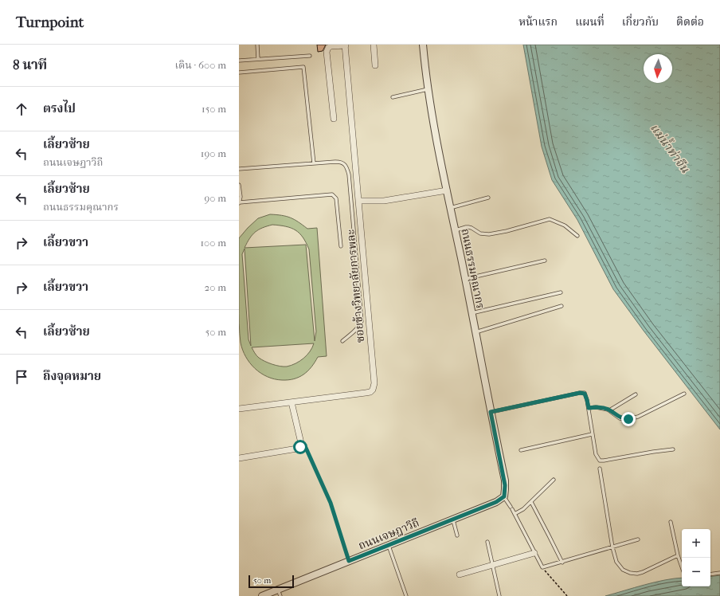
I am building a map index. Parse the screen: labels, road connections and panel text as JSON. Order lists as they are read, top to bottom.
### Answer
{
  "streets": {
    "street": ["ถนนธรรมคุณากร", "ซอยข้างวิทยาลัยการพละ", "ถนนเจษฎาวิถี"]
  },
  "crossings": [
    ["ถนนธรรมคุณากร", "ถนนเจษฎาวิถี"]
  ],
  "water": ["แม่น้ำท่าจีน"],
  "scale_bar": "50 m",
  "north": "bottom",
  "page": {
    "header": "Turnpoint",
    "nav": [
      "หน้าแรก",
      "แผนที่",
      "เกี่ยวกับ",
      "ติดต่อ"
    ],
    "heading": ["8 นาที", "เดิน · 600 m"],
    "list": [
      ["ตรงไป", "150 m"],
      ["เลี้ยวซ้าย", "ถนนเจษฎาวิถี", "190 m"],
      ["เลี้ยวซ้าย", "ถนนธรรมคุณากร", "90 m"],
      ["เลี้ยวขวา", "100 m"],
      ["เลี้ยวขวา", "20 m"],
      ["เลี้ยวซ้าย", "50 m"],
      "ถึงจุดหมาย"
    ],
    "map_buttons": ["+", "−"],
    "scale": "50 m"
  }
}
